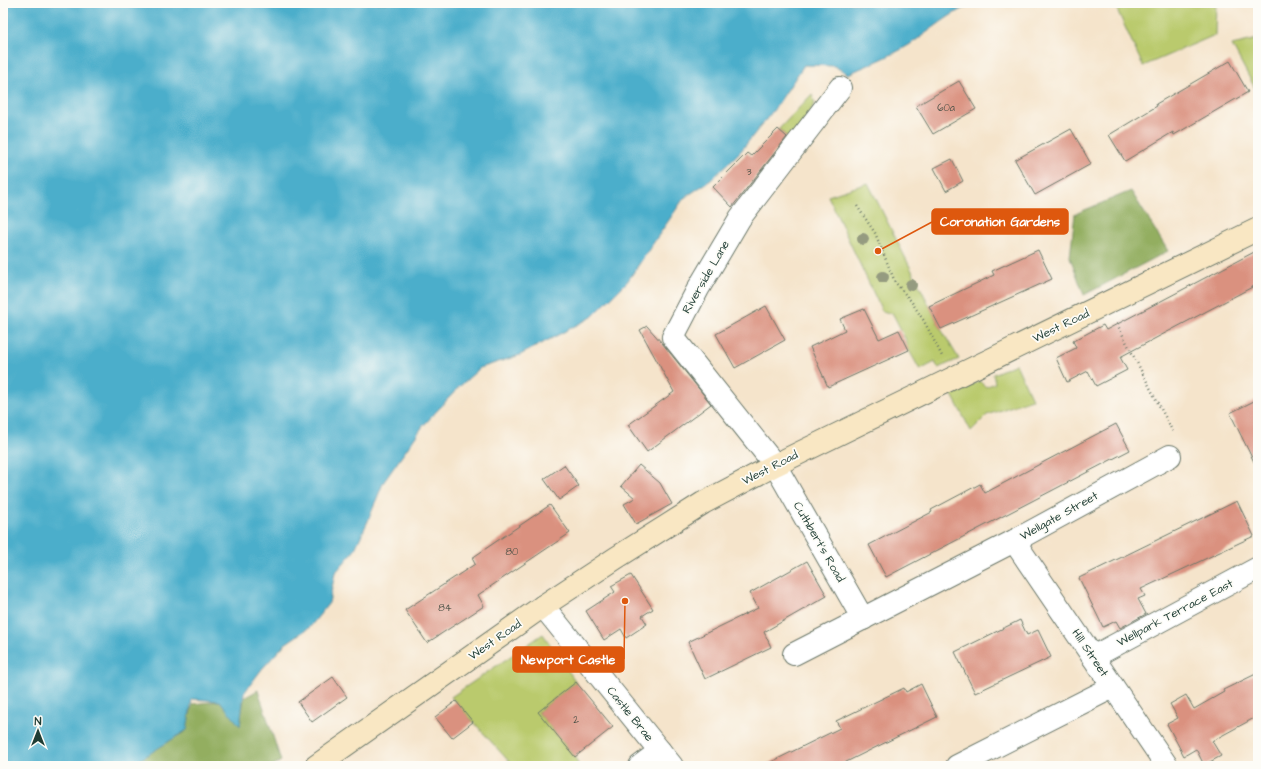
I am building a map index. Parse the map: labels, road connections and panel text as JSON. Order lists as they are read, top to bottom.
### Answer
{
  "streets": {
    "main road": ["West Road"],
    "street": [
      "Riverside Lane",
      "Wellgate Street",
      "Cuthbert's Road",
      "Wellpark Terrace East",
      "Hill Street",
      "Castle Brae"
    ]
  },
  "crossings": [
    ["Riverside Lane", "West Road"],
    ["Riverside Lane", "Cuthbert's Road"],
    ["West Road", "Cuthbert's Road"],
    ["West Road", "Castle Brae"],
    ["Wellgate Street", "Cuthbert's Road"],
    ["Wellgate Street", "Hill Street"],
    ["Wellpark Terrace East", "Hill Street"]
  ],
  "places": ["Coronation Gardens", "Newport Castle"],
  "house_numbers": [
    "60a",
    "3",
    "80",
    "84",
    "2"
  ],
  "north": "top"
}
